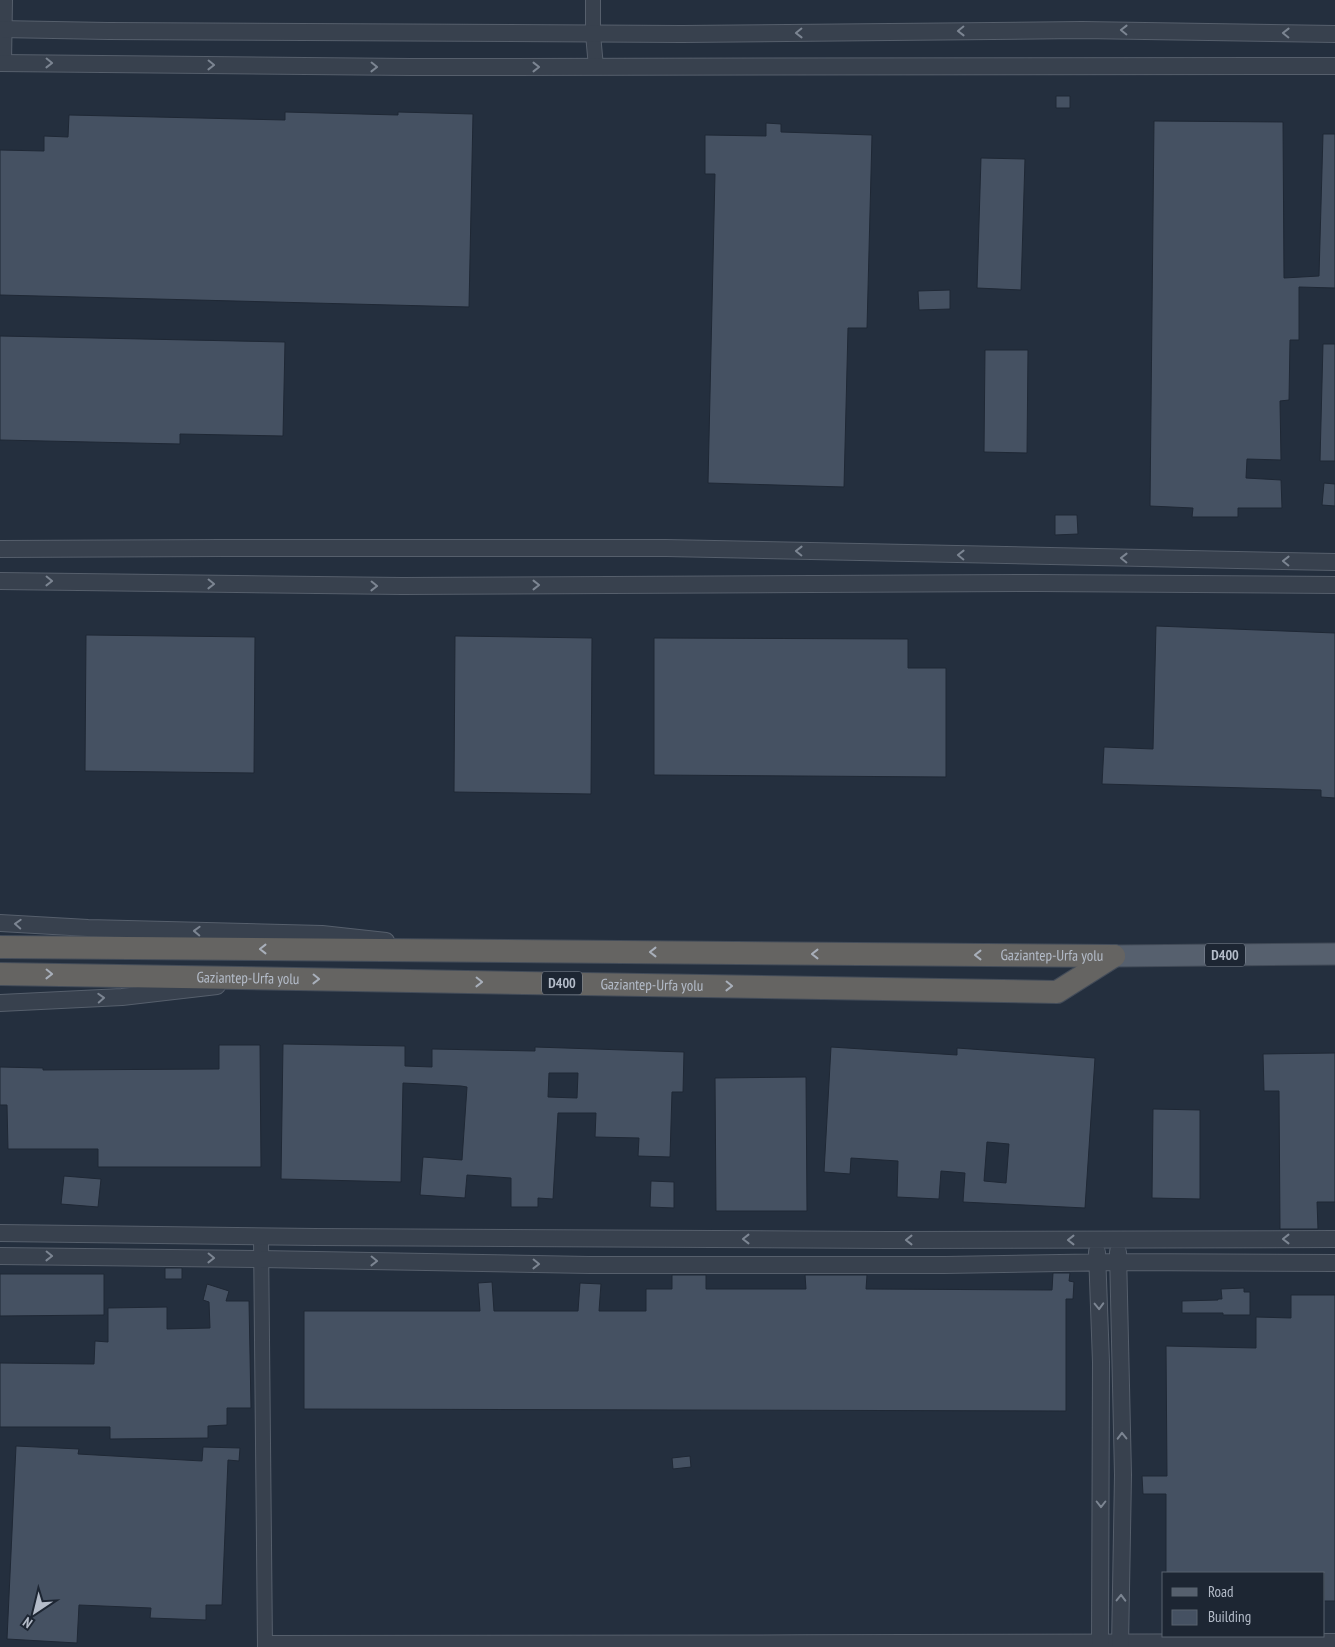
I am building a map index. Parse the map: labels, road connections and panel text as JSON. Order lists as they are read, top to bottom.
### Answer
{
  "streets": {
    "highway": ["D400", "Gaziantep-Urfa yolu"]
  },
  "legend": ["Road", "Building"],
  "north": "bottom left"
}
